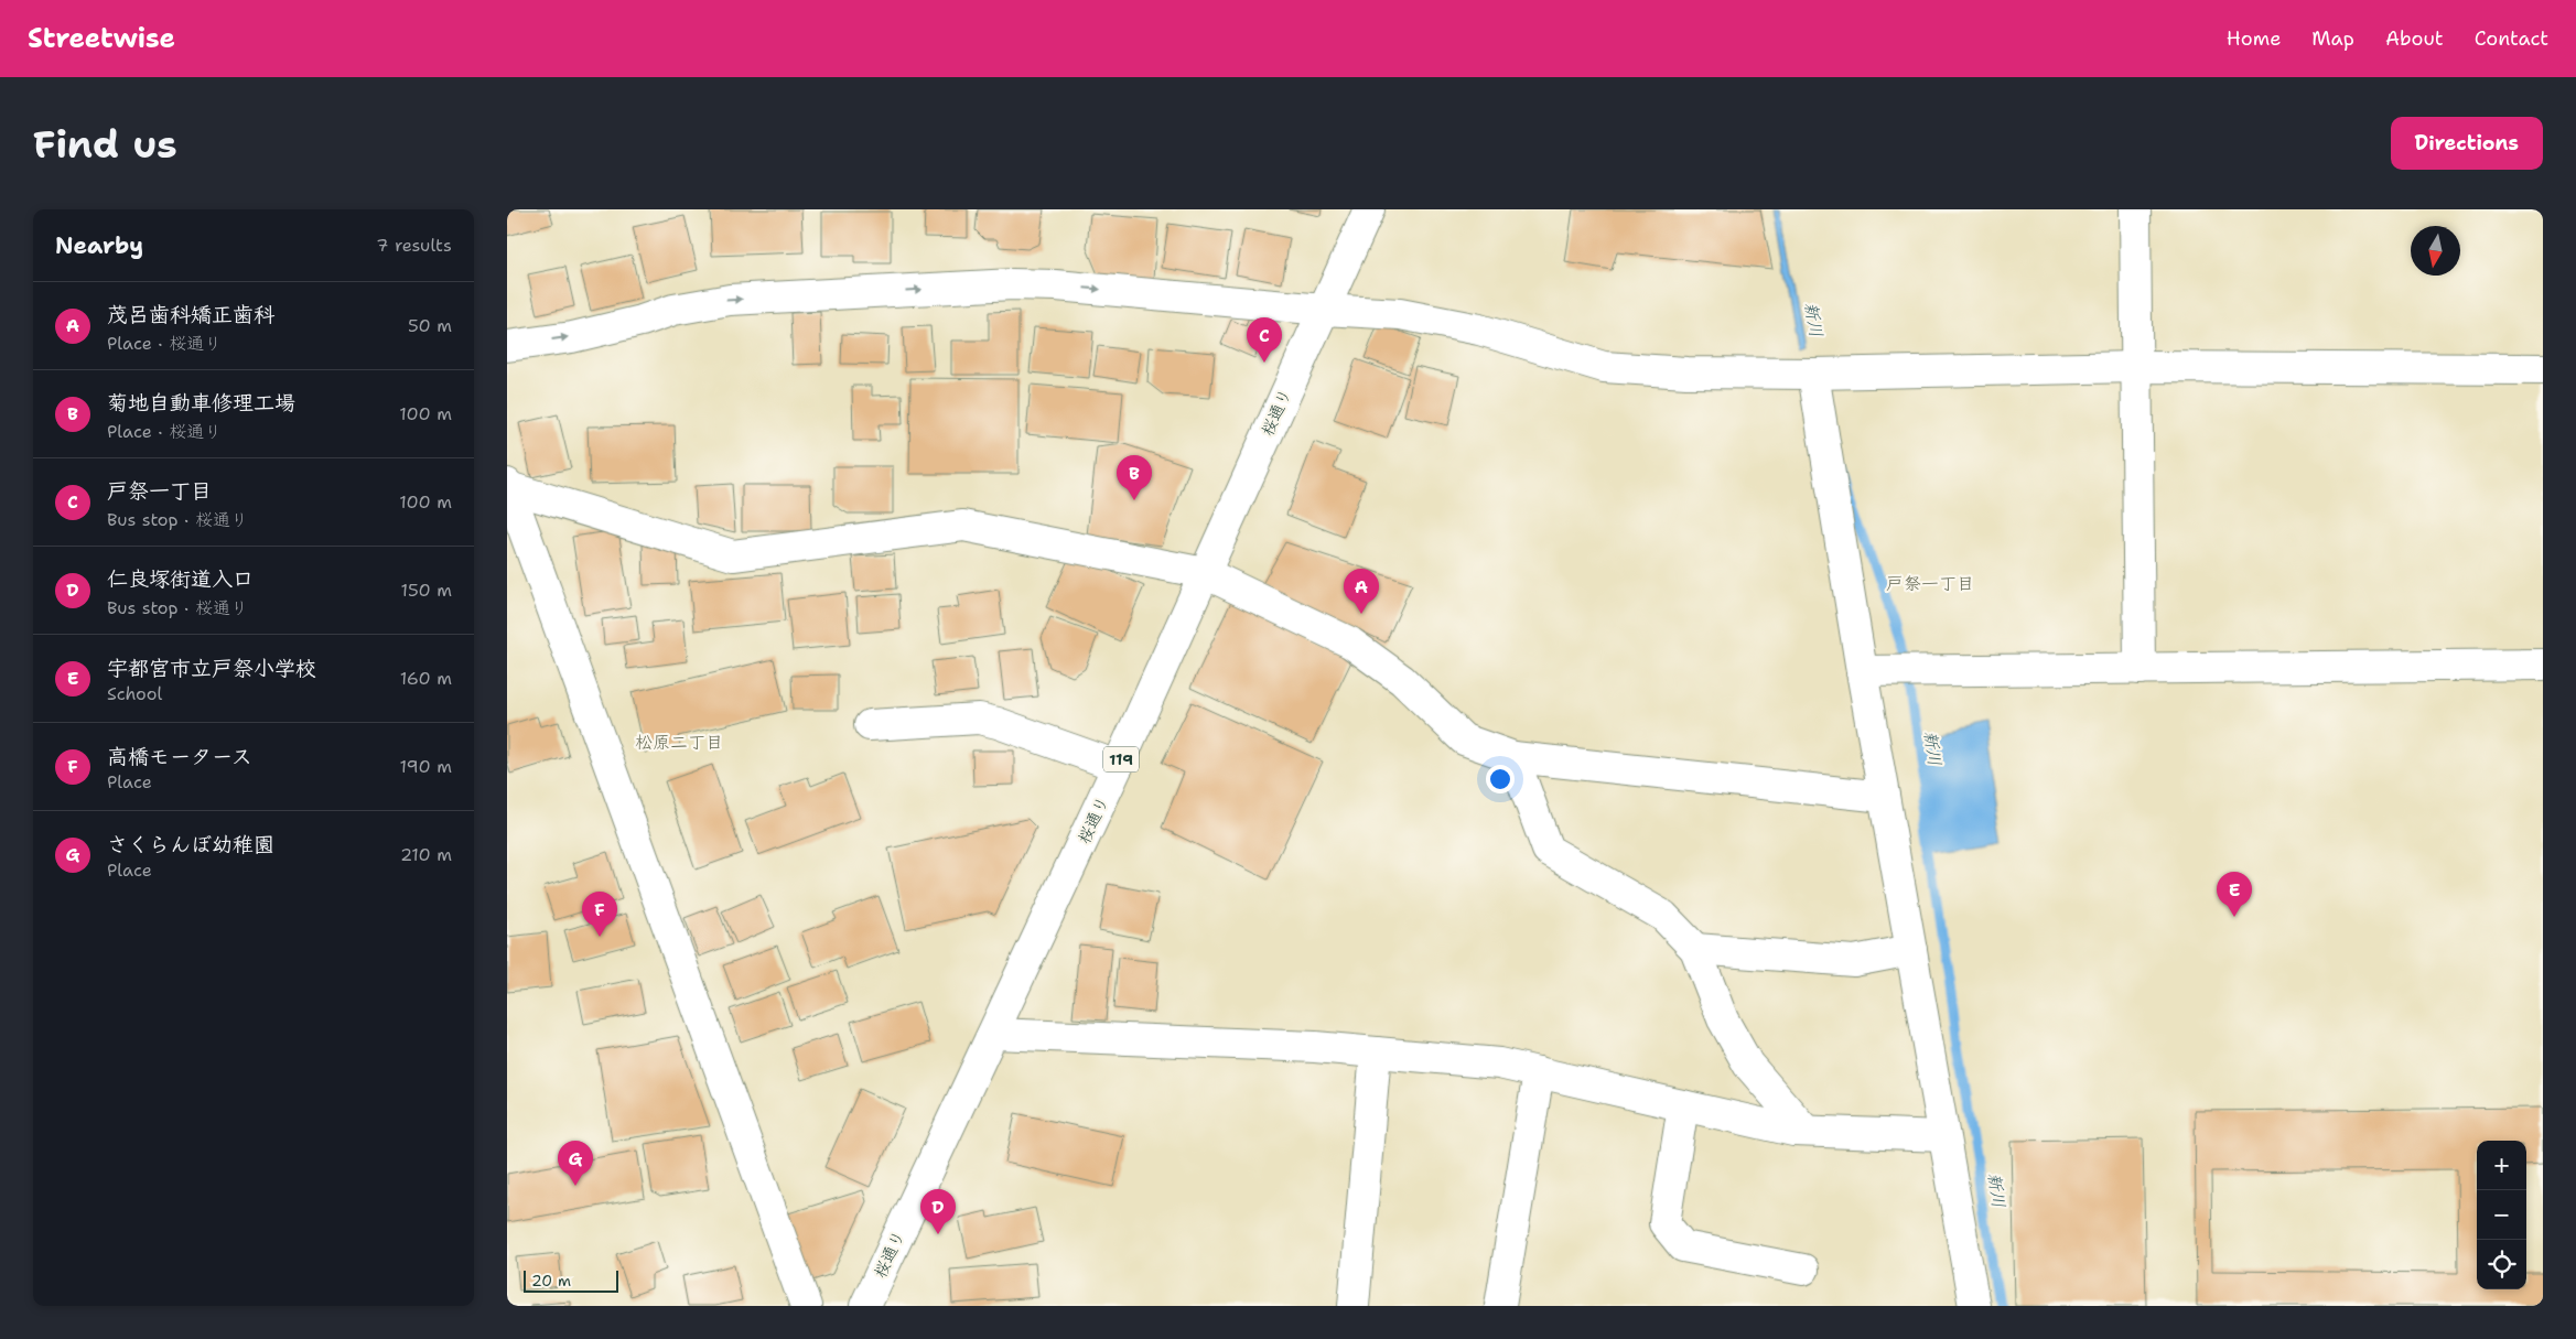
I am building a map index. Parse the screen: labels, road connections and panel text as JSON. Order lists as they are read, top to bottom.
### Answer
{
  "streets": {
    "main road": ["桜通り", "119"]
  },
  "districts": ["戸祭一丁目", "松原二丁目"],
  "water": ["新川"],
  "scale_bar": "20 m",
  "north": "bottom",
  "page": {
    "header": "Streetwise",
    "nav": [
      "Home",
      "Map",
      "About",
      "Contact"
    ],
    "buttons": "Directions",
    "title": "Find us",
    "heading": ["Nearby", "7 results"],
    "list": [
      {
        "mark": "A",
        "name": "茂呂歯科矯正歯科",
        "note": "Place · 桜通り",
        "value": "50 m"
      },
      {
        "mark": "B",
        "name": "菊地自動車修理工場",
        "note": "Place · 桜通り",
        "value": "100 m"
      },
      {
        "mark": "C",
        "name": "戸祭一丁目",
        "note": "Bus stop · 桜通り",
        "value": "100 m"
      },
      {
        "mark": "D",
        "name": "仁良塚街道入口",
        "note": "Bus stop · 桜通り",
        "value": "150 m"
      },
      {
        "mark": "E",
        "name": "宇都宮市立戸祭小学校",
        "note": "School",
        "value": "160 m"
      },
      {
        "mark": "F",
        "name": "高橋モータース",
        "note": "Place",
        "value": "190 m"
      },
      {
        "mark": "G",
        "name": "さくらんぼ幼稚園",
        "note": "Place",
        "value": "210 m"
      }
    ],
    "pins": [
      "C",
      "B",
      "A",
      "E",
      "F",
      "G",
      "D"
    ],
    "map_buttons": ["+", "−"],
    "scale": "20 m"
  }
}
